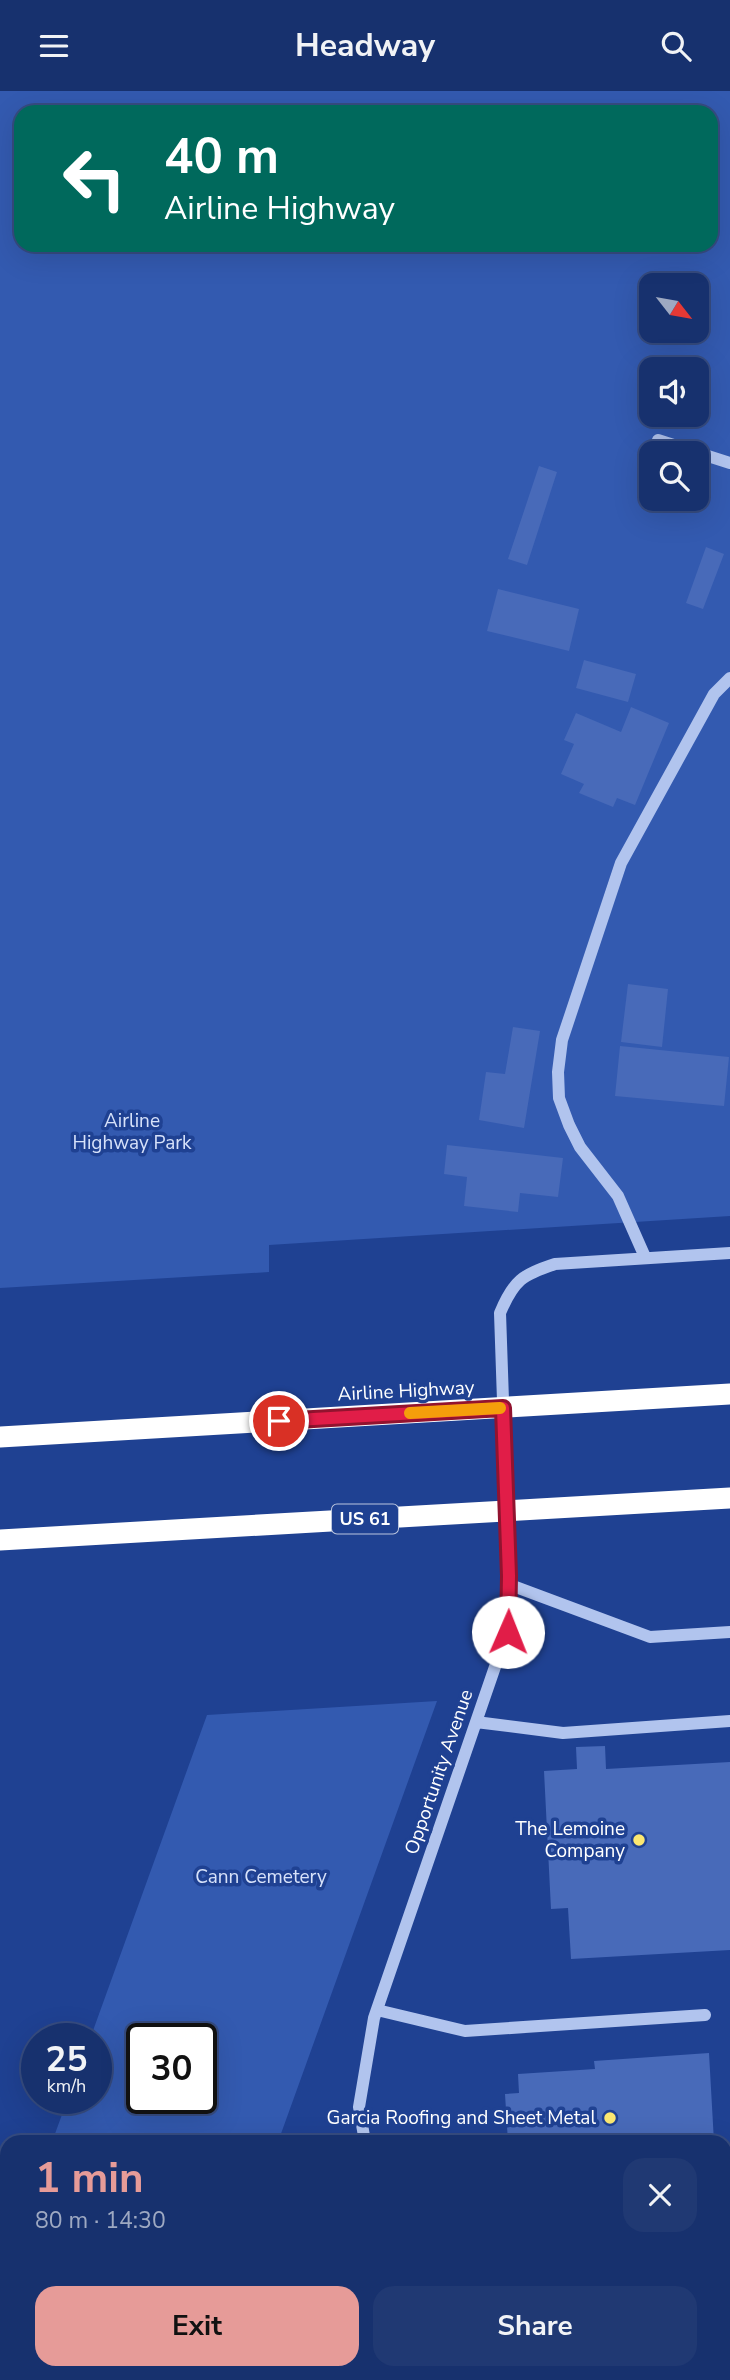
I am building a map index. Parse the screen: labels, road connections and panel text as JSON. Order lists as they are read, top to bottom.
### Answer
{
  "streets": {
    "highway": ["Airline Highway", "US 61"],
    "street": ["Opportunity Avenue"]
  },
  "crossings": [
    ["Airline Highway", "Opportunity Avenue"],
    ["US 61", "Opportunity Avenue"]
  ],
  "parks": ["Airline Highway Park", "Cann Cemetery"],
  "places": ["The Lemoine Company", "Garcia Roofing and Sheet Metal"],
  "north": "bottom right",
  "page": {
    "header": "Headway",
    "turn": ["40 m", "Airline Highway"],
    "speed": "25 km/h",
    "limit": "30",
    "heading": ["1 min", "80 m · 14:30"],
    "buttons": ["Exit", "Share"]
  }
}
